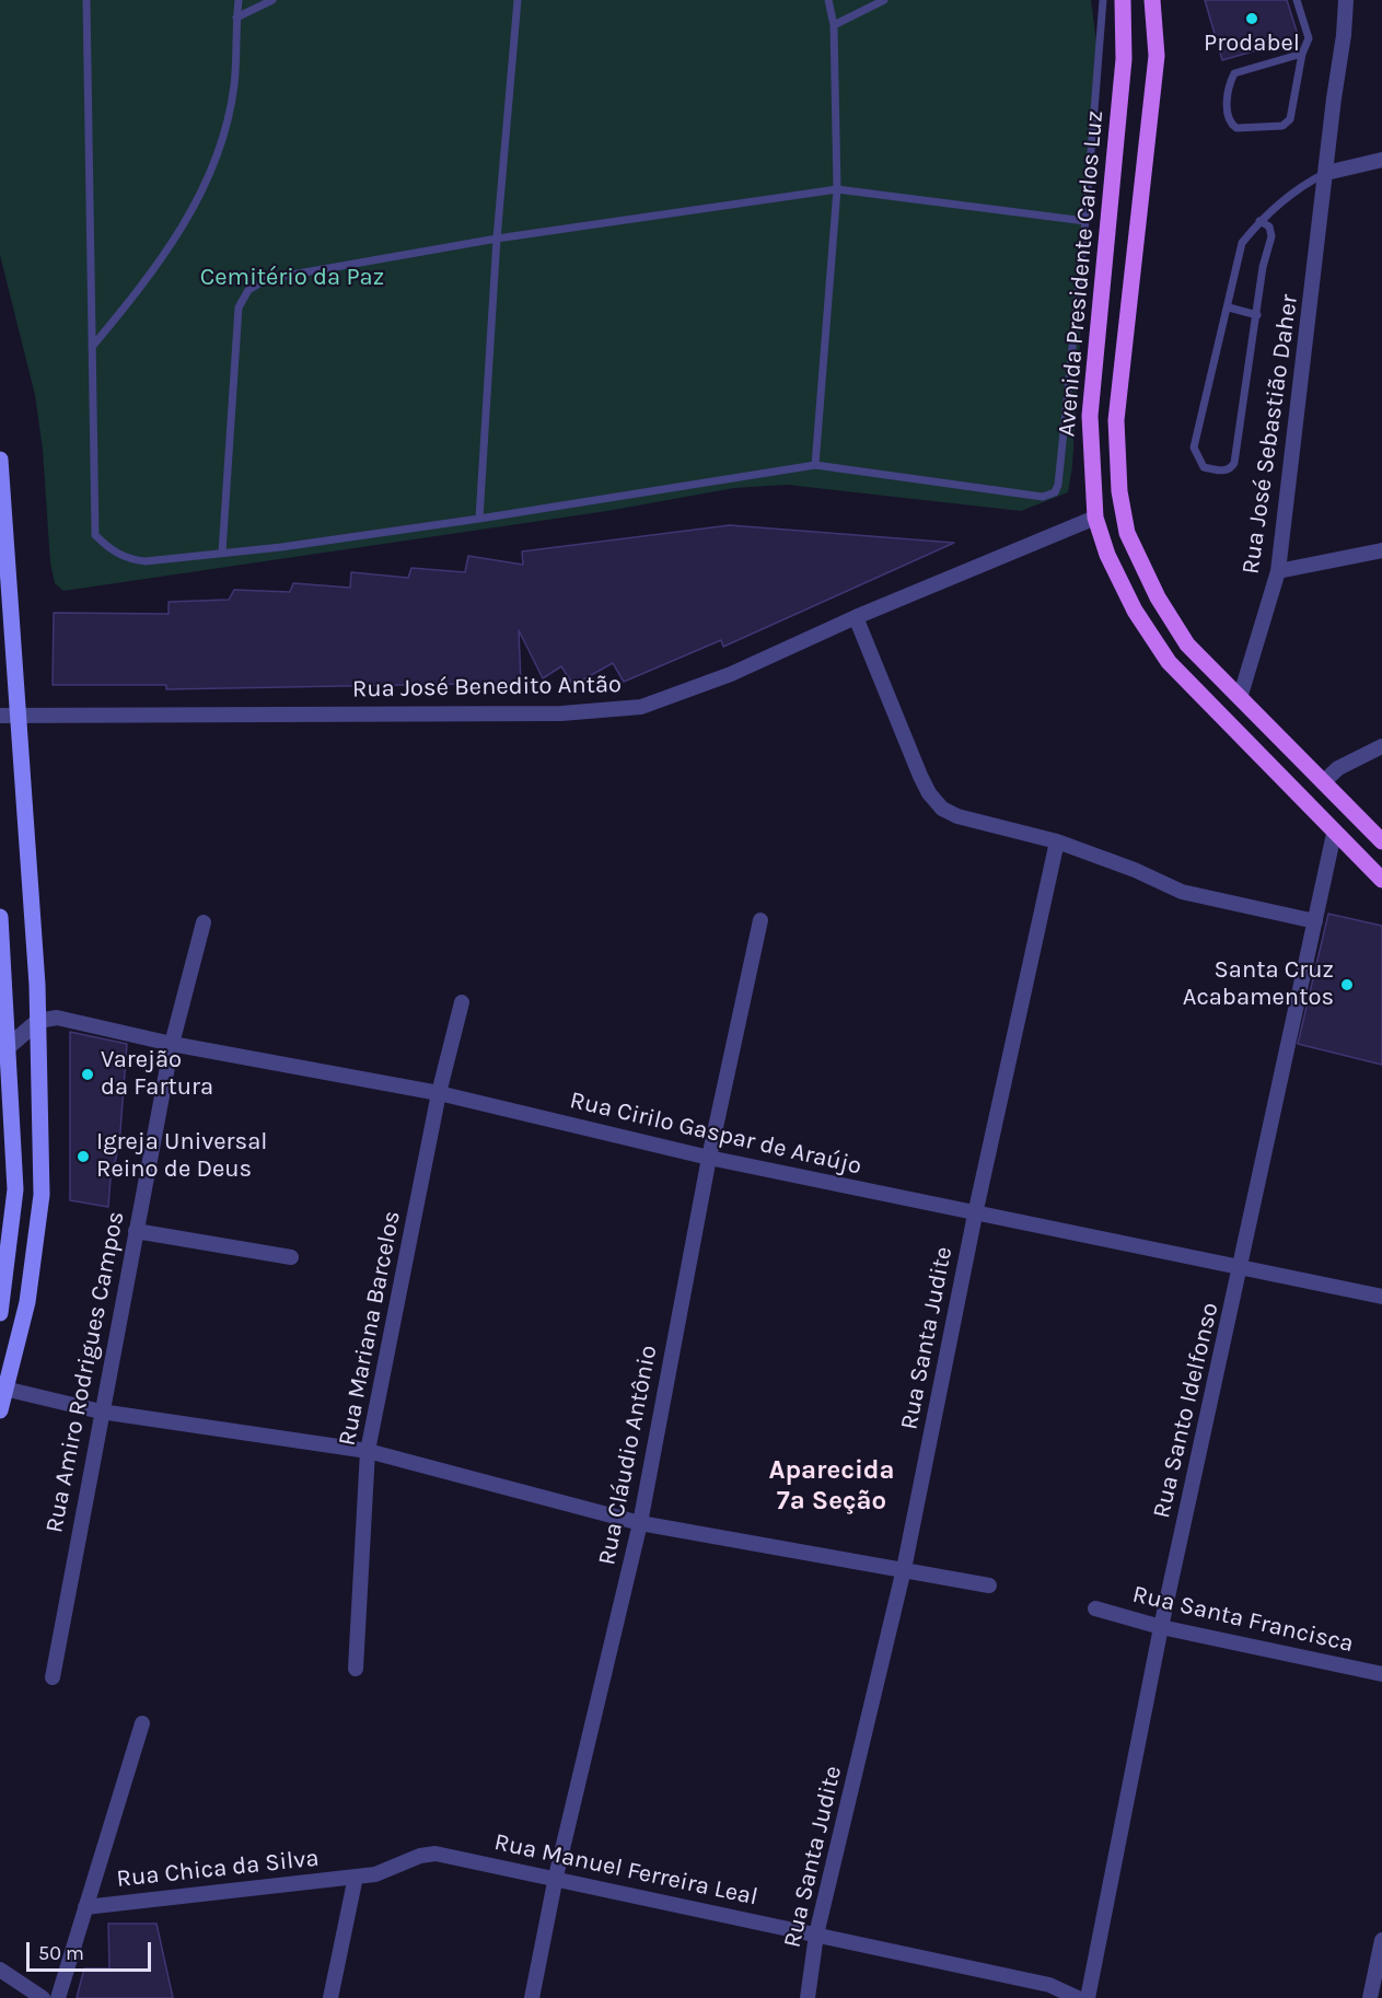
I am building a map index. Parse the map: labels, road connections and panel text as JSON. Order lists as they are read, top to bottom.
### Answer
{
  "streets": {
    "main road": ["Avenida Presidente Carlos Luz"],
    "street": [
      "Rua José Sebastião Daher",
      "Rua José Benedito Antão",
      "Rua Cirilo Gaspar de Araújo",
      "Rua Mariana Barcelos",
      "Rua Santa Judite",
      "Rua Amiro Rodrigues Campos",
      "Rua Santo Idelfonso",
      "Rua Cláudio Antônio",
      "Rua Santa Francisca",
      "Rua Chica da Silva",
      "Rua Manuel Ferreira Leal"
    ]
  },
  "crossings": [
    ["Avenida Presidente Carlos Luz", "Rua José Sebastião Daher"],
    ["Avenida Presidente Carlos Luz", "Rua José Benedito Antão"],
    ["Avenida Presidente Carlos Luz", "Rua Santo Idelfonso"],
    ["Rua Cirilo Gaspar de Araújo", "Rua Mariana Barcelos"],
    ["Rua Cirilo Gaspar de Araújo", "Rua Santa Judite"],
    ["Rua Cirilo Gaspar de Araújo", "Rua Amiro Rodrigues Campos"],
    ["Rua Cirilo Gaspar de Araújo", "Rua Santo Idelfonso"],
    ["Rua Cirilo Gaspar de Araújo", "Rua Cláudio Antônio"],
    ["Rua Santa Judite", "Rua Manuel Ferreira Leal"],
    ["Rua Santo Idelfonso", "Rua Santa Francisca"],
    ["Rua Cláudio Antônio", "Rua Manuel Ferreira Leal"],
    ["Rua Chica da Silva", "Rua Manuel Ferreira Leal"]
  ],
  "districts": ["Aparecida 7ª Seção"],
  "parks": ["Cemitério da Paz"],
  "places": [
    "Prodabel",
    "Santa Cruz Acabamentos",
    "Varejão da Fartura",
    "Igreja Universal Reino de Deus"
  ],
  "scale_bar": "50 m"
}
